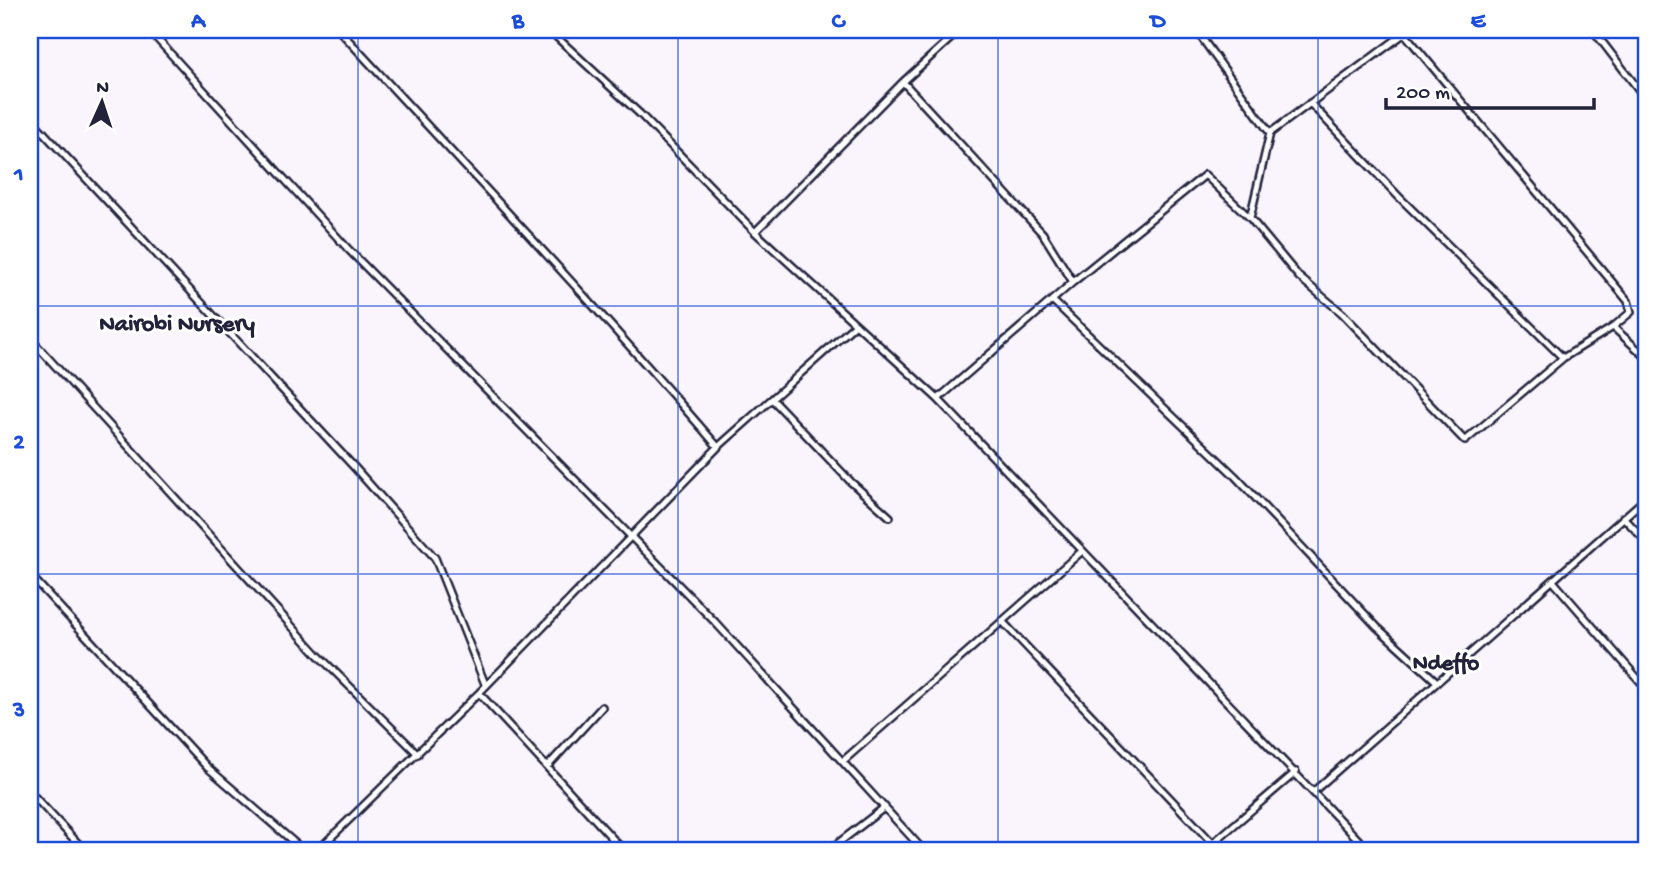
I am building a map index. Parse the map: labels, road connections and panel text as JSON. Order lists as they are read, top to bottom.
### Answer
{
  "districts": ["Nairobi Nursery", "Ndeffo"],
  "scale_bar": "200 m",
  "north": "top",
  "grid": {
    "columns": [
      "A",
      "B",
      "C",
      "D",
      "E"
    ],
    "rows": ["1", "2", "3"]
  }
}
